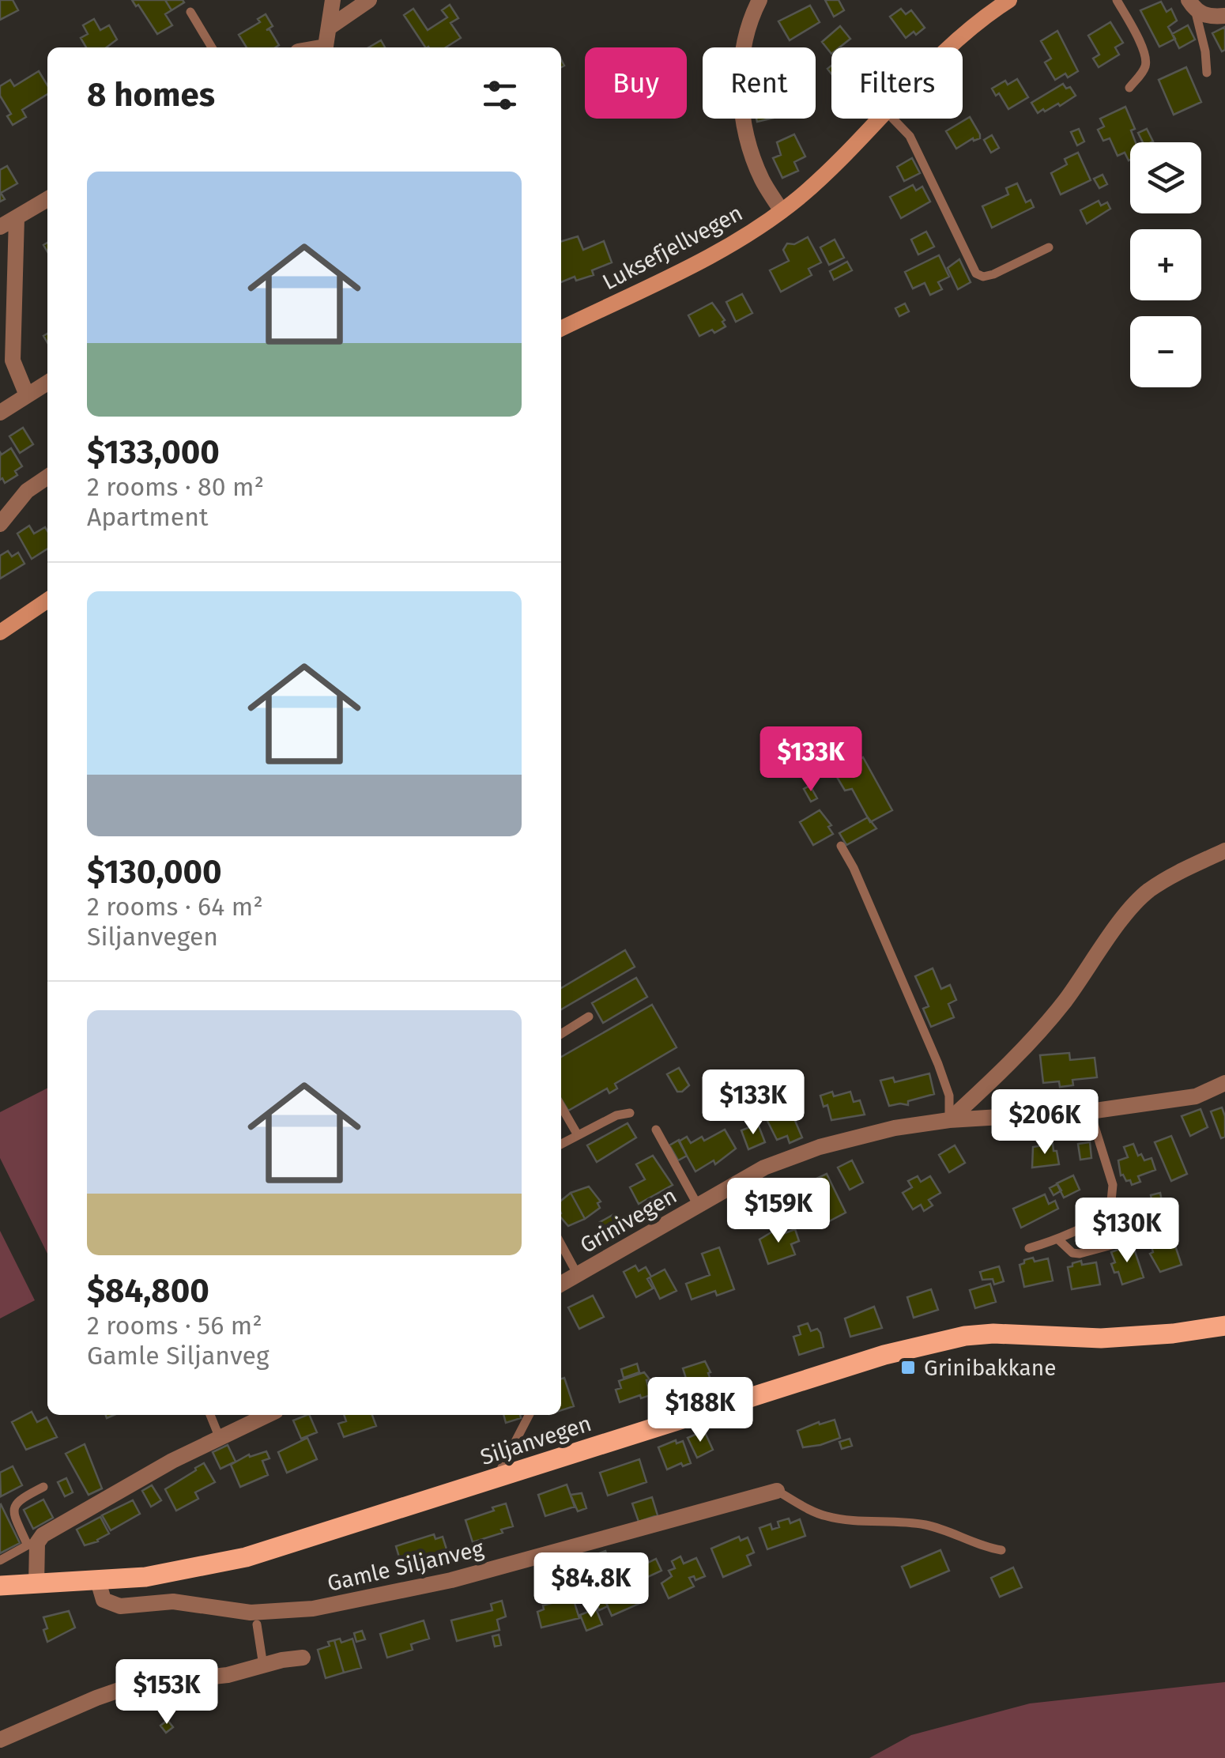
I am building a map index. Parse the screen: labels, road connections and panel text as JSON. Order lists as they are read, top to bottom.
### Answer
{
  "streets": {
    "main road": ["Luksefjellvegen", "Siljanvegen"],
    "street": ["Grinivegen", "Gamle Siljanveg"]
  },
  "crossings": [
    ["Siljanvegen", "Gamle Siljanveg"]
  ],
  "places": {
    "transit": ["Grinibakkane"]
  },
  "page": {
    "chip": ["Buy", "Rent", "Filters"],
    "heading": "8 homes",
    "map_buttons": ["+", "−"],
    "list": [
      {
        "name": "$133,000",
        "note": "2 rooms · 80 m² · Apartment"
      },
      {
        "name": "$130,000",
        "note": "2 rooms · 64 m² · Siljanvegen"
      },
      {
        "name": "$84,800",
        "note": "2 rooms · 56 m² · Gamle Siljanveg"
      }
    ],
    "price": [
      "$133K",
      "$133K",
      "$206K",
      "$159K",
      "$130K",
      "$188K",
      "$84.8K",
      "$153K"
    ]
  }
}
